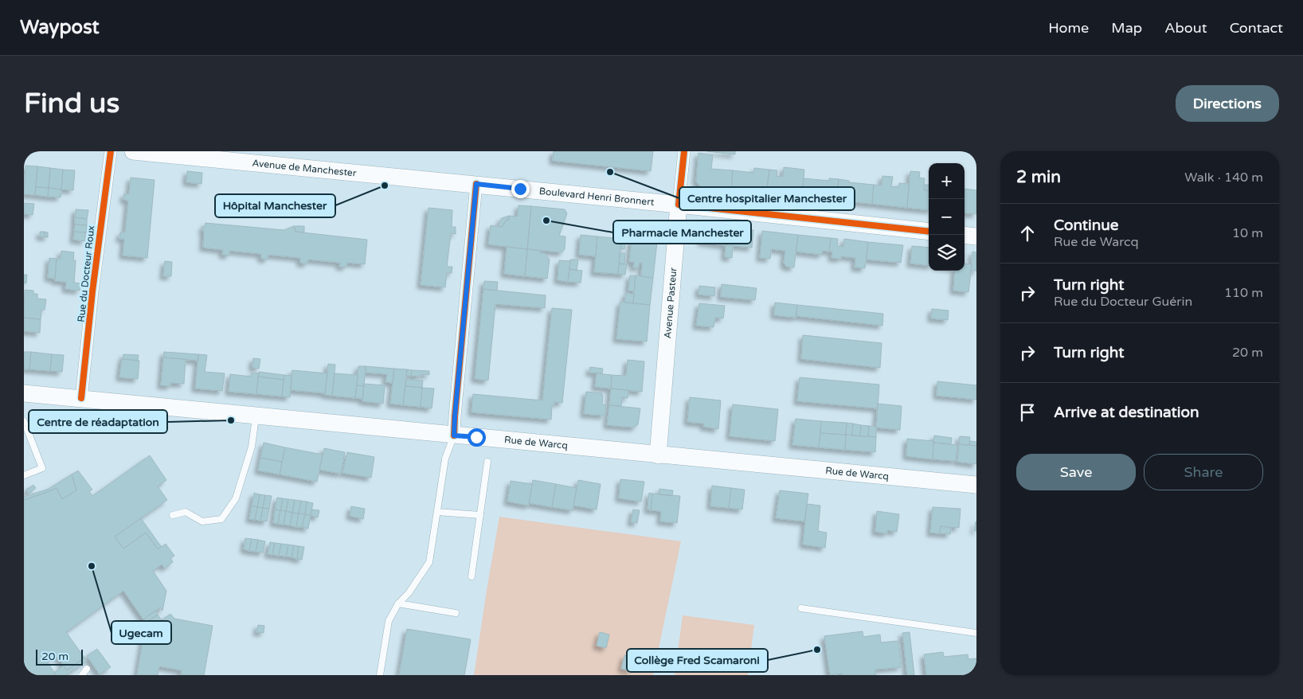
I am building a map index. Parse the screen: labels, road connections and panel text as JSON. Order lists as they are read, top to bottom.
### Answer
{
  "streets": {
    "main road": [
      "Avenue de Manchester",
      "Boulevard Henri Bronnert",
      "Avenue Pasteur",
      "Rue de Warcq"
    ],
    "street": ["Rue du Docteur Roux"]
  },
  "crossings": [
    ["Avenue de Manchester", "Boulevard Henri Bronnert"],
    ["Boulevard Henri Bronnert", "Avenue Pasteur"],
    ["Rue du Docteur Roux", "Rue de Warcq"],
    ["Avenue Pasteur", "Rue de Warcq"]
  ],
  "places": [
    "Centre hospitalier Manchester",
    "Hôpital Manchester",
    "Pharmacie Manchester",
    "Centre de réadaptation",
    "Ugecam",
    "Collège Fred Scamaroni"
  ],
  "scale_bar": "20 m",
  "page": {
    "header": "Waypost",
    "nav": [
      "Home",
      "Map",
      "About",
      "Contact"
    ],
    "buttons": [
      "Directions",
      ["Save", "Share"]
    ],
    "title": "Find us",
    "heading": ["2 min", "Walk · 140 m"],
    "map_buttons": ["+", "−"],
    "list": [
      ["Continue", "Rue de Warcq", "10 m"],
      ["Turn right", "Rue du Docteur Guérin", "110 m"],
      ["Turn right", "20 m"],
      "Arrive at destination"
    ],
    "scale": "20 m"
  }
}
